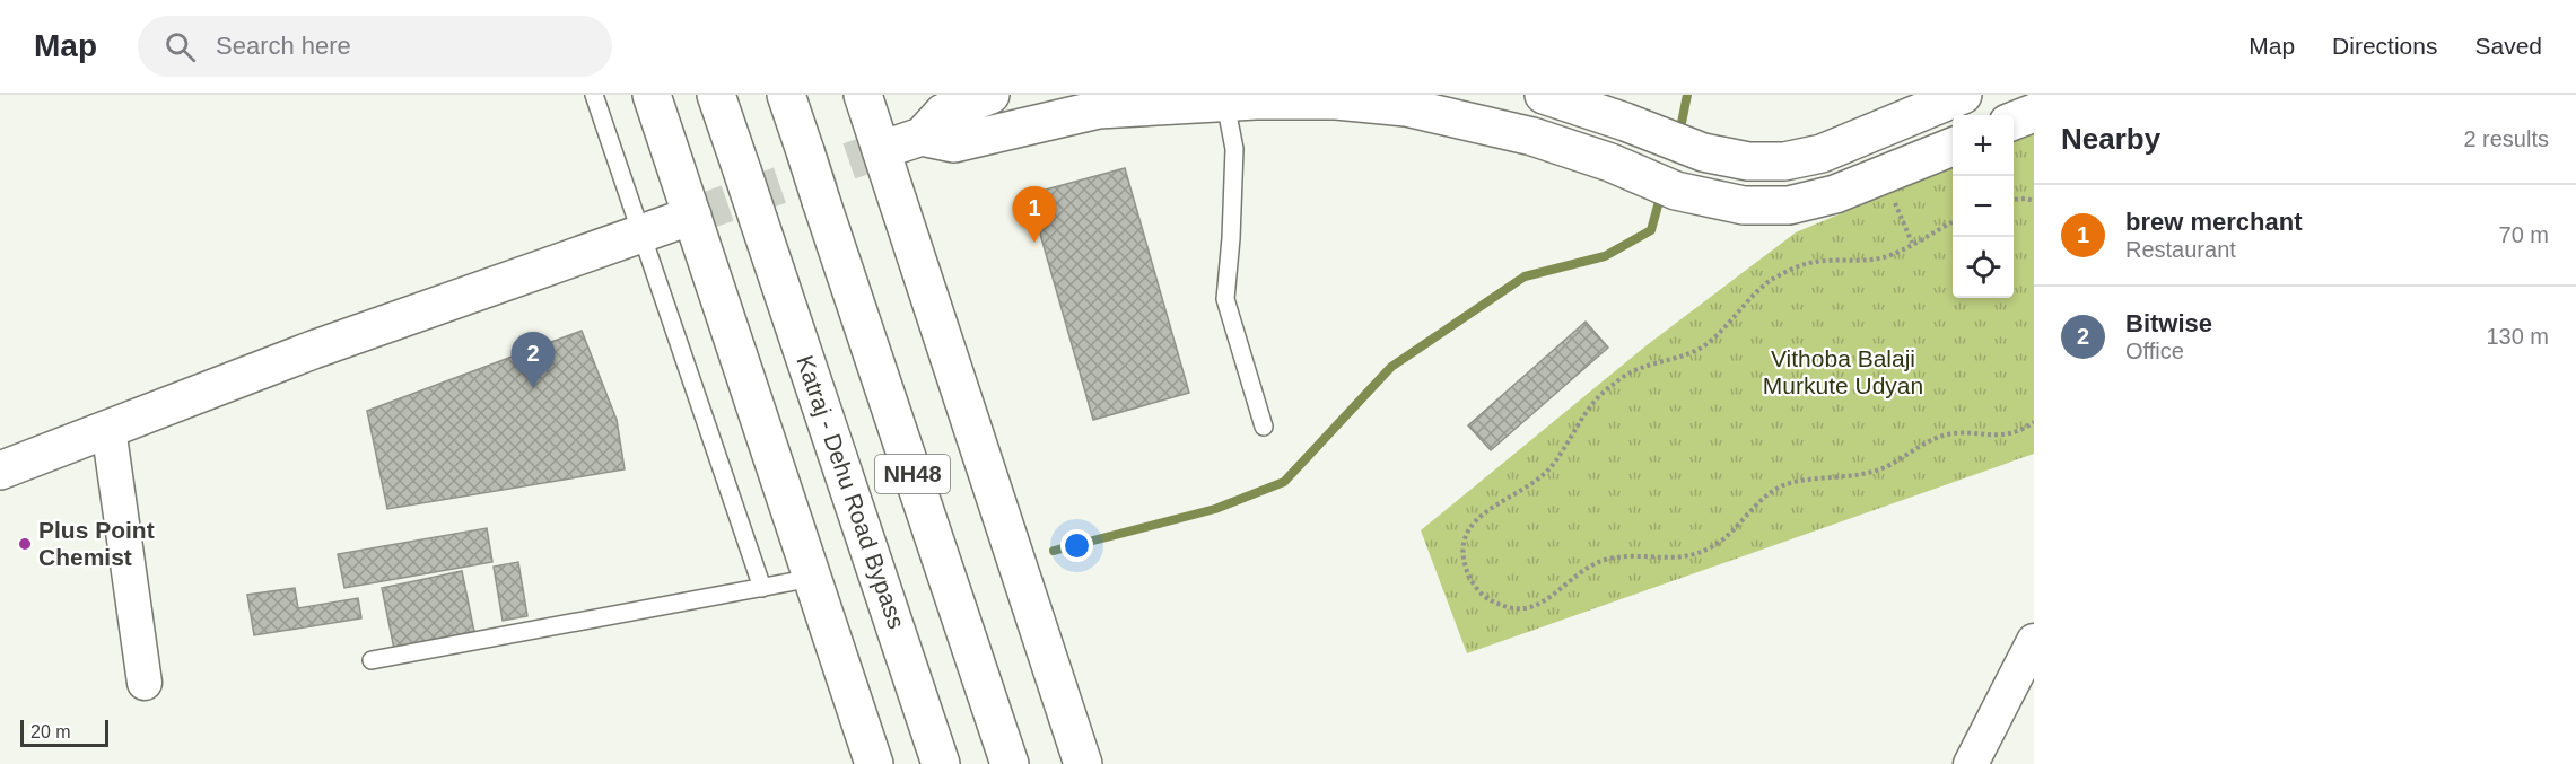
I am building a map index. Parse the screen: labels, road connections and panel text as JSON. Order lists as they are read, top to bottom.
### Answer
{
  "streets": {
    "main road": ["NH48", "Katraj - Dehu Road Bypass"]
  },
  "parks": ["Vithoba Balaji Murkute Udyan"],
  "places": ["Plus Point Chemist"],
  "scale_bar": "20 m",
  "page": {
    "header": "Map",
    "search": "Search here",
    "nav": ["Map", "Directions", "Saved"],
    "heading": ["Nearby", "2 results"],
    "map_buttons": ["+", "−"],
    "list": [
      {
        "mark": "1",
        "name": "brew merchant",
        "note": "Restaurant",
        "value": "70 m"
      },
      {
        "mark": "2",
        "name": "Bitwise",
        "note": "Office",
        "value": "130 m"
      }
    ],
    "pins": ["1", "2"],
    "scale": "20 m"
  }
}
